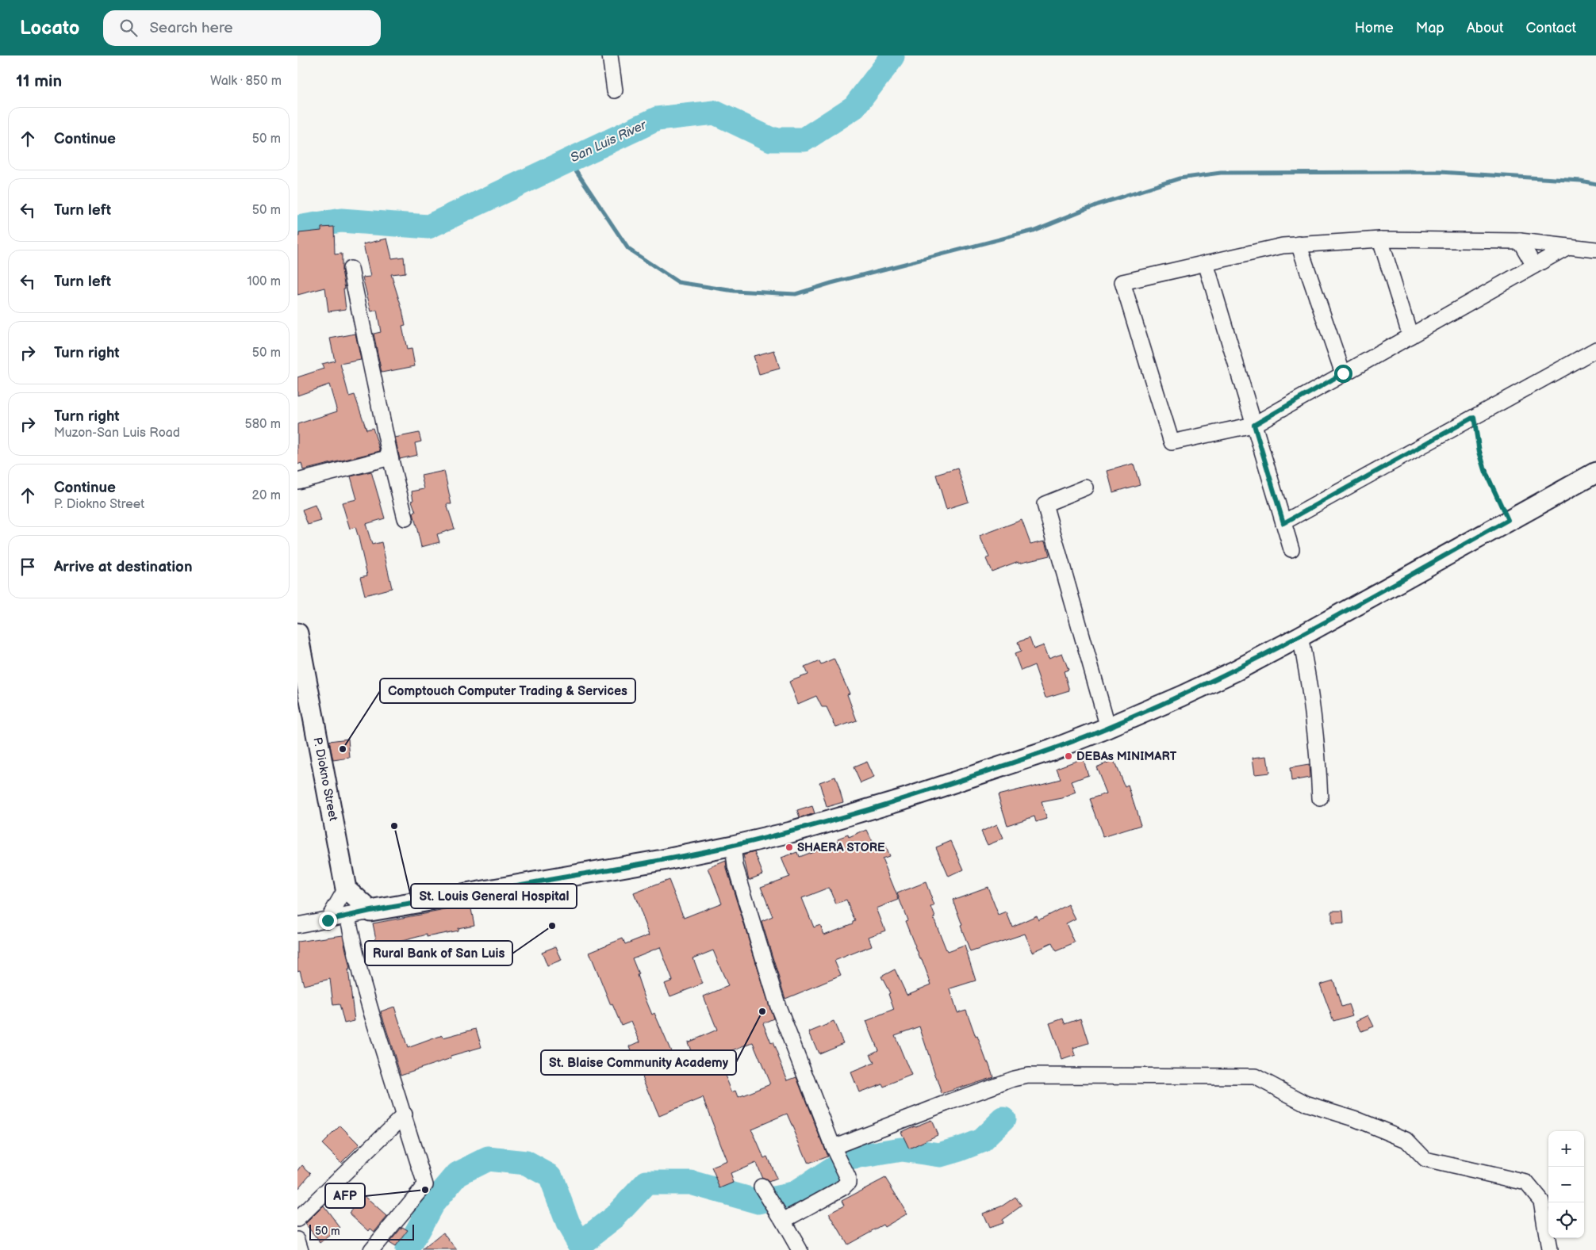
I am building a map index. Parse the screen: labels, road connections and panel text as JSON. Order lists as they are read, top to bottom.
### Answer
{
  "streets": {
    "main road": ["P. Diokno Street"]
  },
  "water": ["San Luis River"],
  "places": [
    "Comptouch Computer Trading & Services",
    "DEBAs MINIMART",
    "St. Louis General Hospital",
    "SHAERA STORE",
    "Rural Bank of San Luis",
    "St. Blaise Community Academy",
    "AFP"
  ],
  "scale_bar": "50 m",
  "page": {
    "header": "Locato",
    "search": "Search here",
    "nav": [
      "Home",
      "Map",
      "About",
      "Contact"
    ],
    "heading": ["11 min", "Walk · 850 m"],
    "list": [
      ["Continue", "50 m"],
      ["Turn left", "50 m"],
      ["Turn left", "100 m"],
      ["Turn right", "50 m"],
      ["Turn right", "Muzon-San Luis Road", "580 m"],
      ["Continue", "P. Diokno Street", "20 m"],
      "Arrive at destination"
    ],
    "map_buttons": ["+", "−"],
    "scale": "50 m"
  }
}
